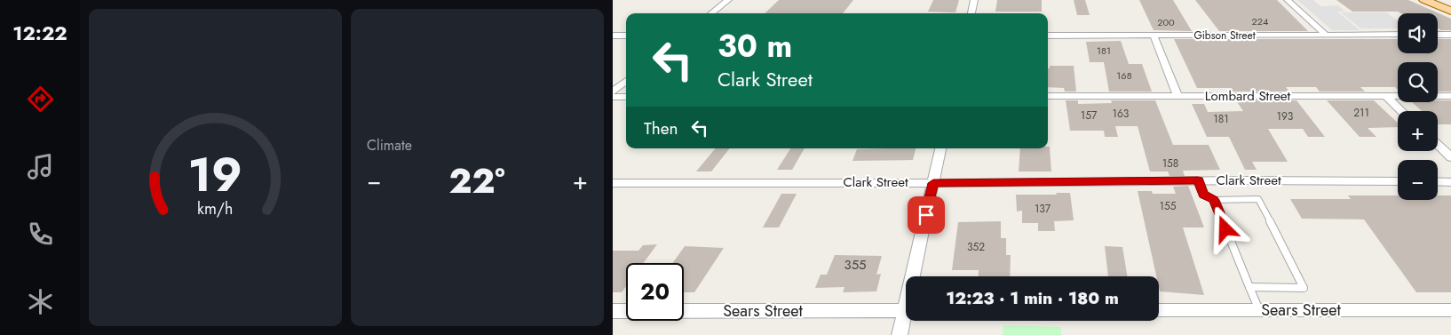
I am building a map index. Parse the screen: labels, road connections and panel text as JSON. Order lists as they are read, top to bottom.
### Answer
{
  "streets": {
    "street": [
      "Gibson Street",
      "Lombard Street",
      "Clark Street",
      "Sears Street"
    ]
  },
  "house_numbers": [
    "224",
    "200",
    "181",
    "168",
    "211",
    "163",
    "157",
    "193",
    "181",
    "158",
    "155",
    "137",
    "352",
    "355"
  ],
  "page": {
    "tabs": "12:22",
    "tile": "Climate",
    "map_buttons": ["+", "−"],
    "turn": ["30 m", "Clark Street"],
    "then": "Then",
    "heat": ["−", "22°", "+"],
    "limit": "20",
    "trip": "12:23 · 1 min · 180 m",
    "gauge": ["19", "km/h"]
  }
}
